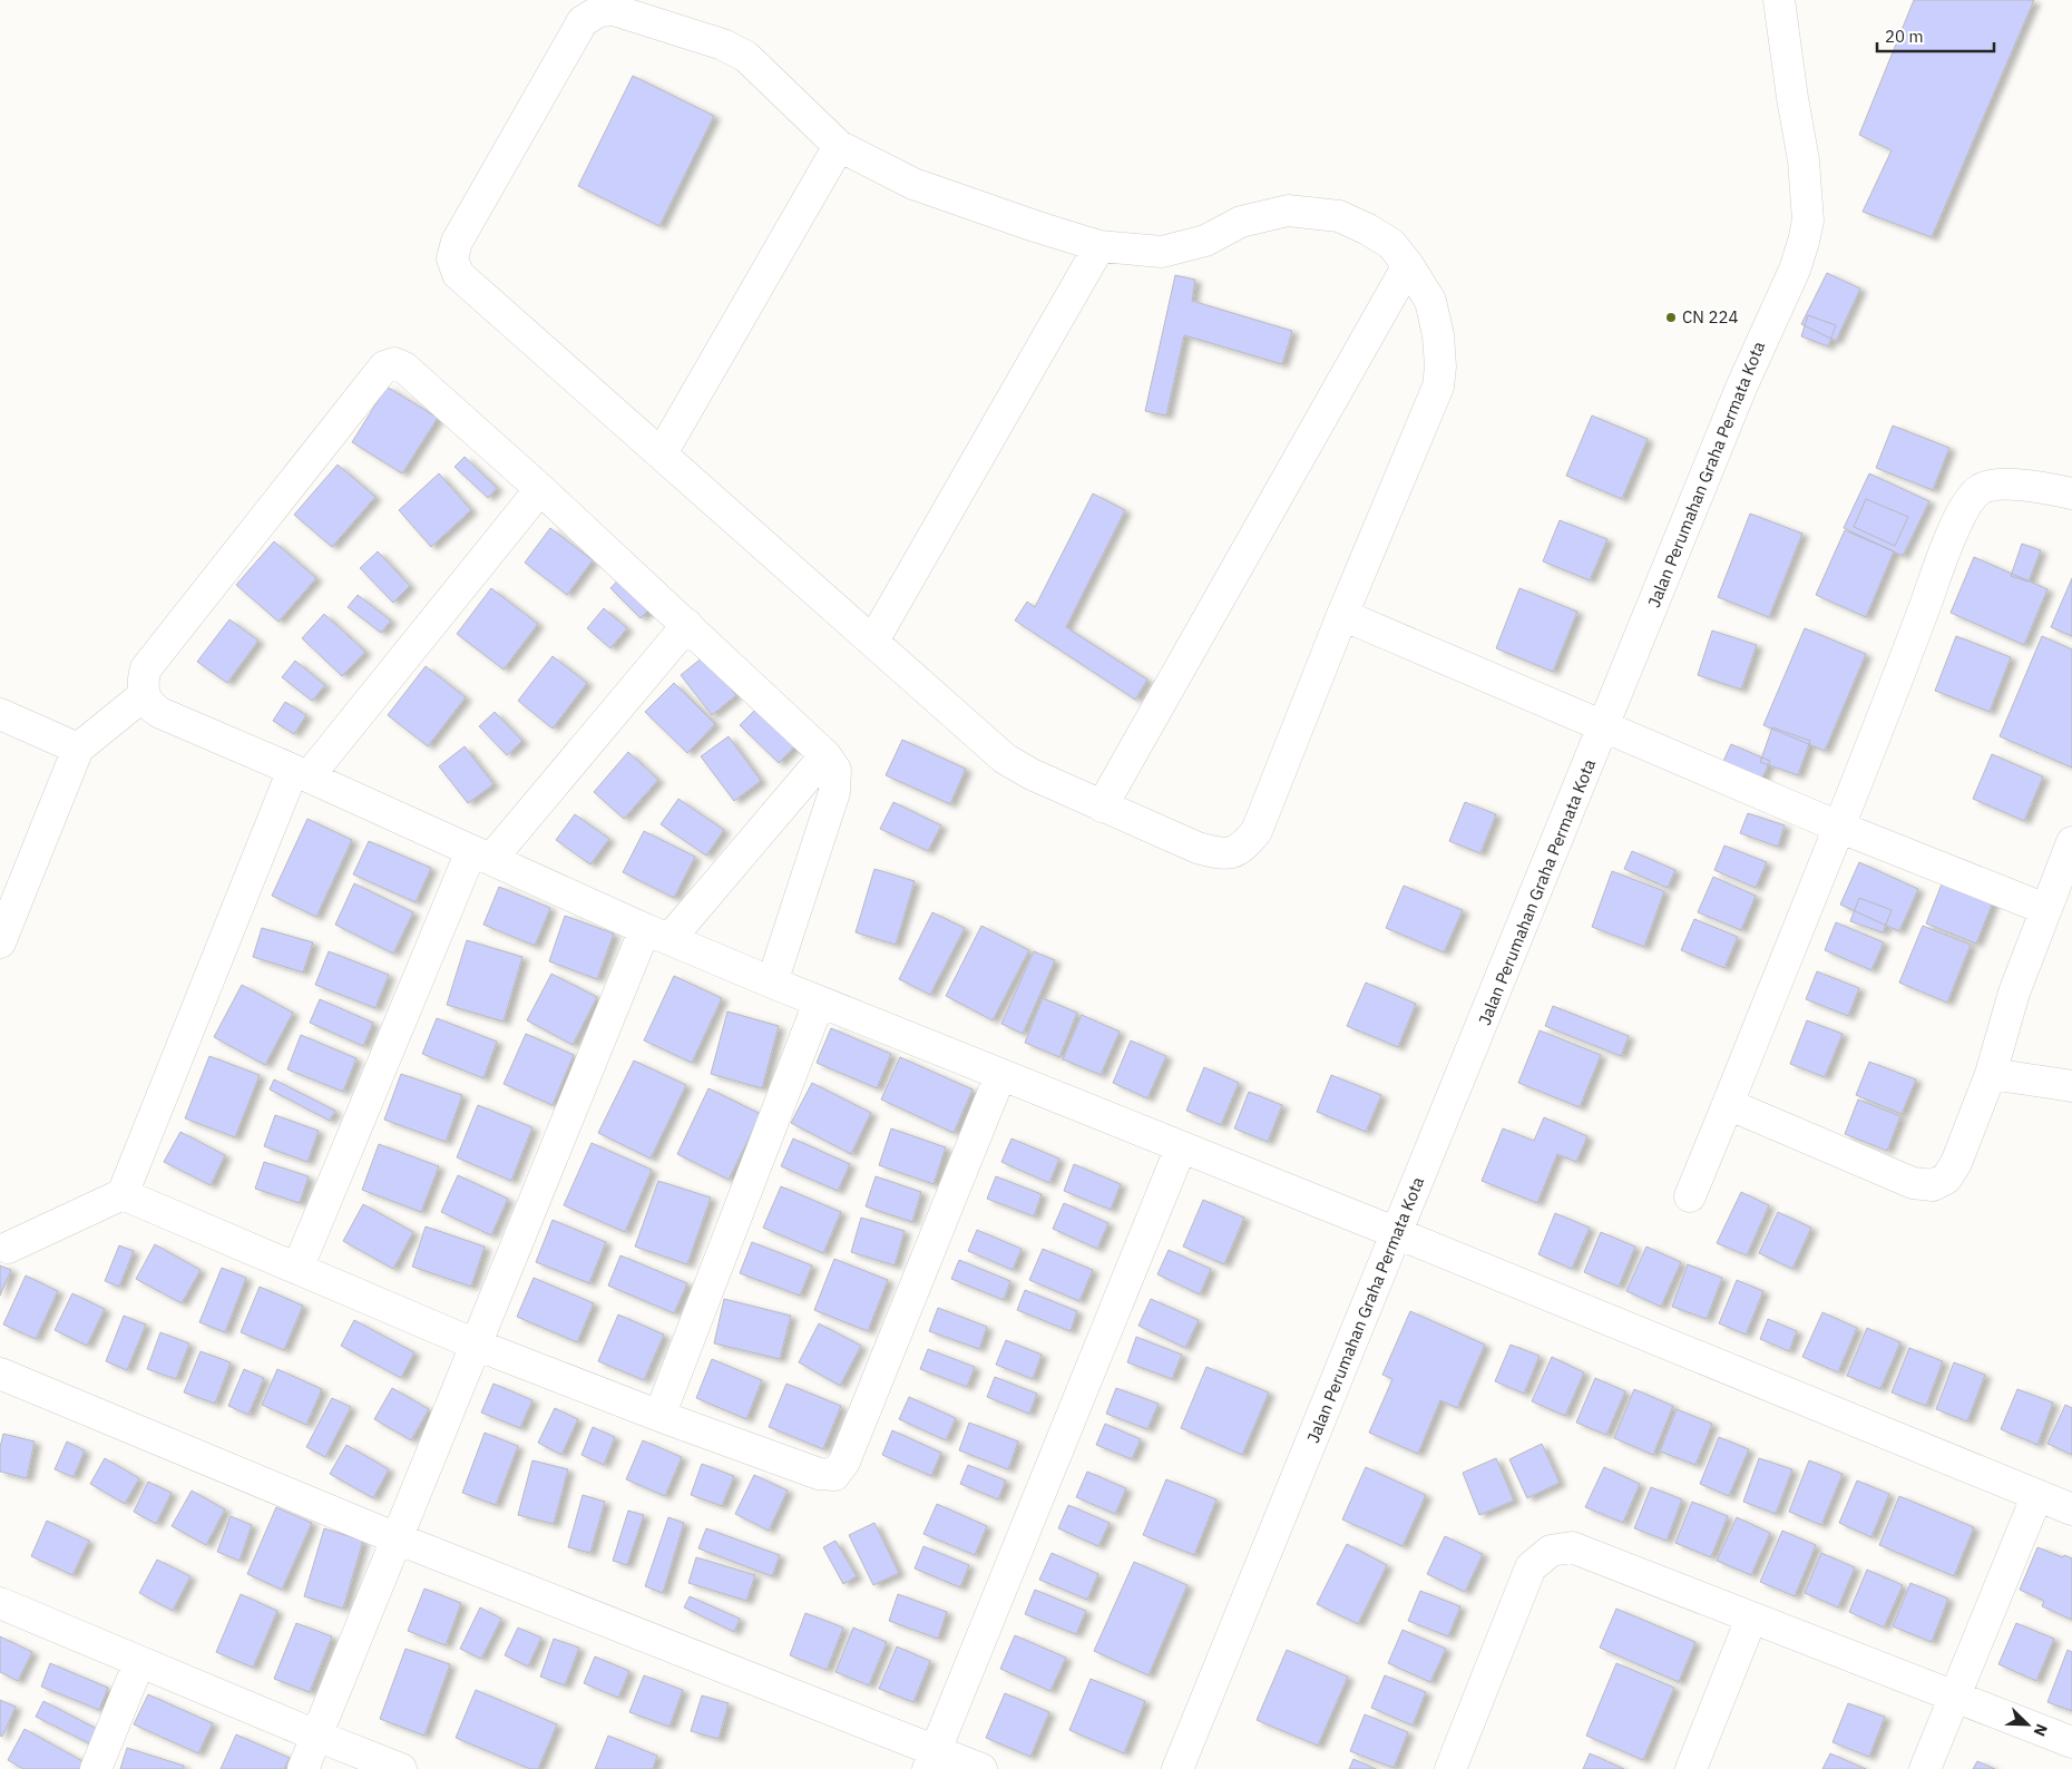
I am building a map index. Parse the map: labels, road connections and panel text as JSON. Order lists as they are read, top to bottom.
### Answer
{
  "streets": {
    "street": ["Jalan Perumahan Graha Permata Kota"]
  },
  "places": ["CN 224"],
  "scale_bar": "20 m",
  "north": "bottom right"
}
